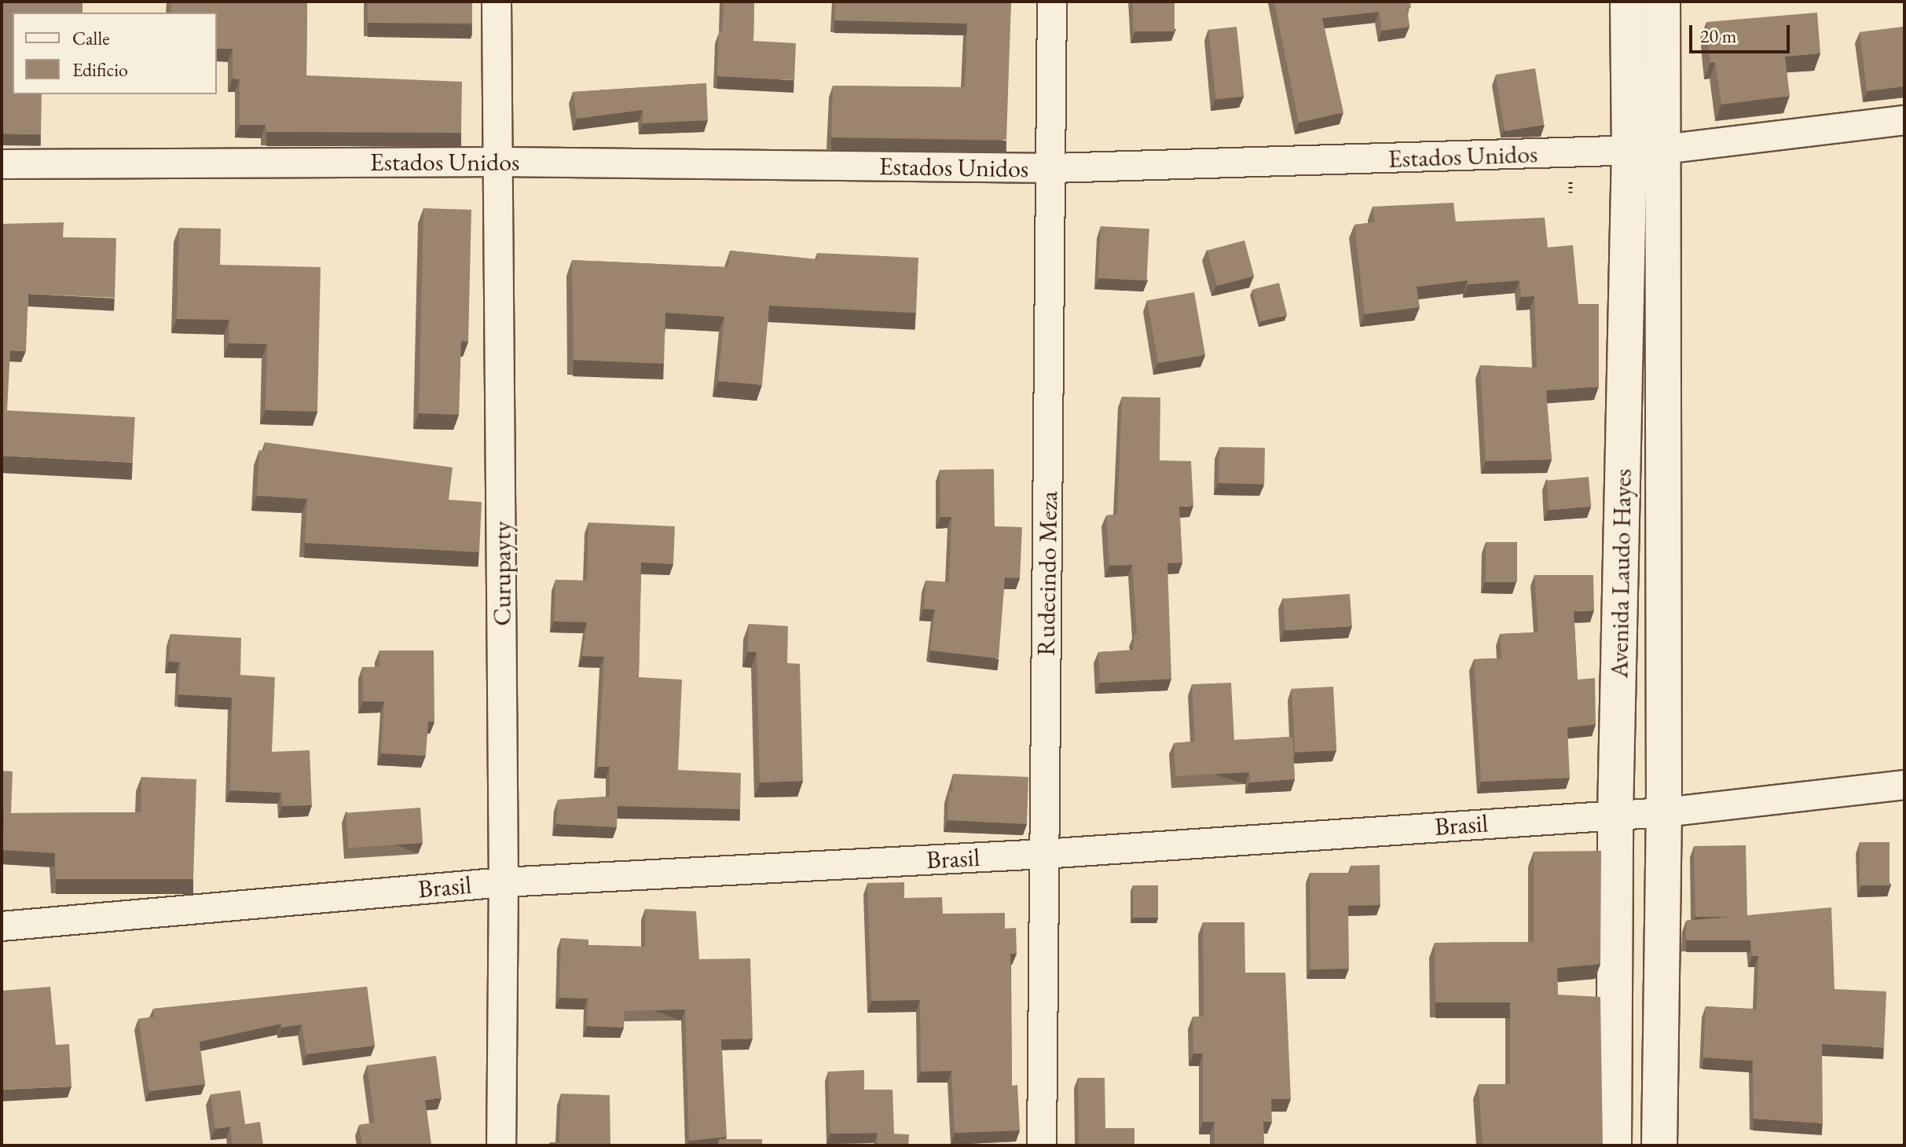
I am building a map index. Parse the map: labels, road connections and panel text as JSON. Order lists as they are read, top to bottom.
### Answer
{
  "streets": {
    "street": [
      "Estados Unidos",
      "Curupayty",
      "Rudecindo Meza",
      "Avenida Laudo Hayes",
      "Brasil"
    ]
  },
  "crossings": [
    ["Estados Unidos", "Curupayty"],
    ["Estados Unidos", "Rudecindo Meza"],
    ["Estados Unidos", "Avenida Laudo Hayes"],
    ["Curupayty", "Brasil"],
    ["Rudecindo Meza", "Brasil"],
    ["Avenida Laudo Hayes", "Brasil"]
  ],
  "legend": ["Calle", "Edificio"],
  "scale_bar": "20 m"
}
